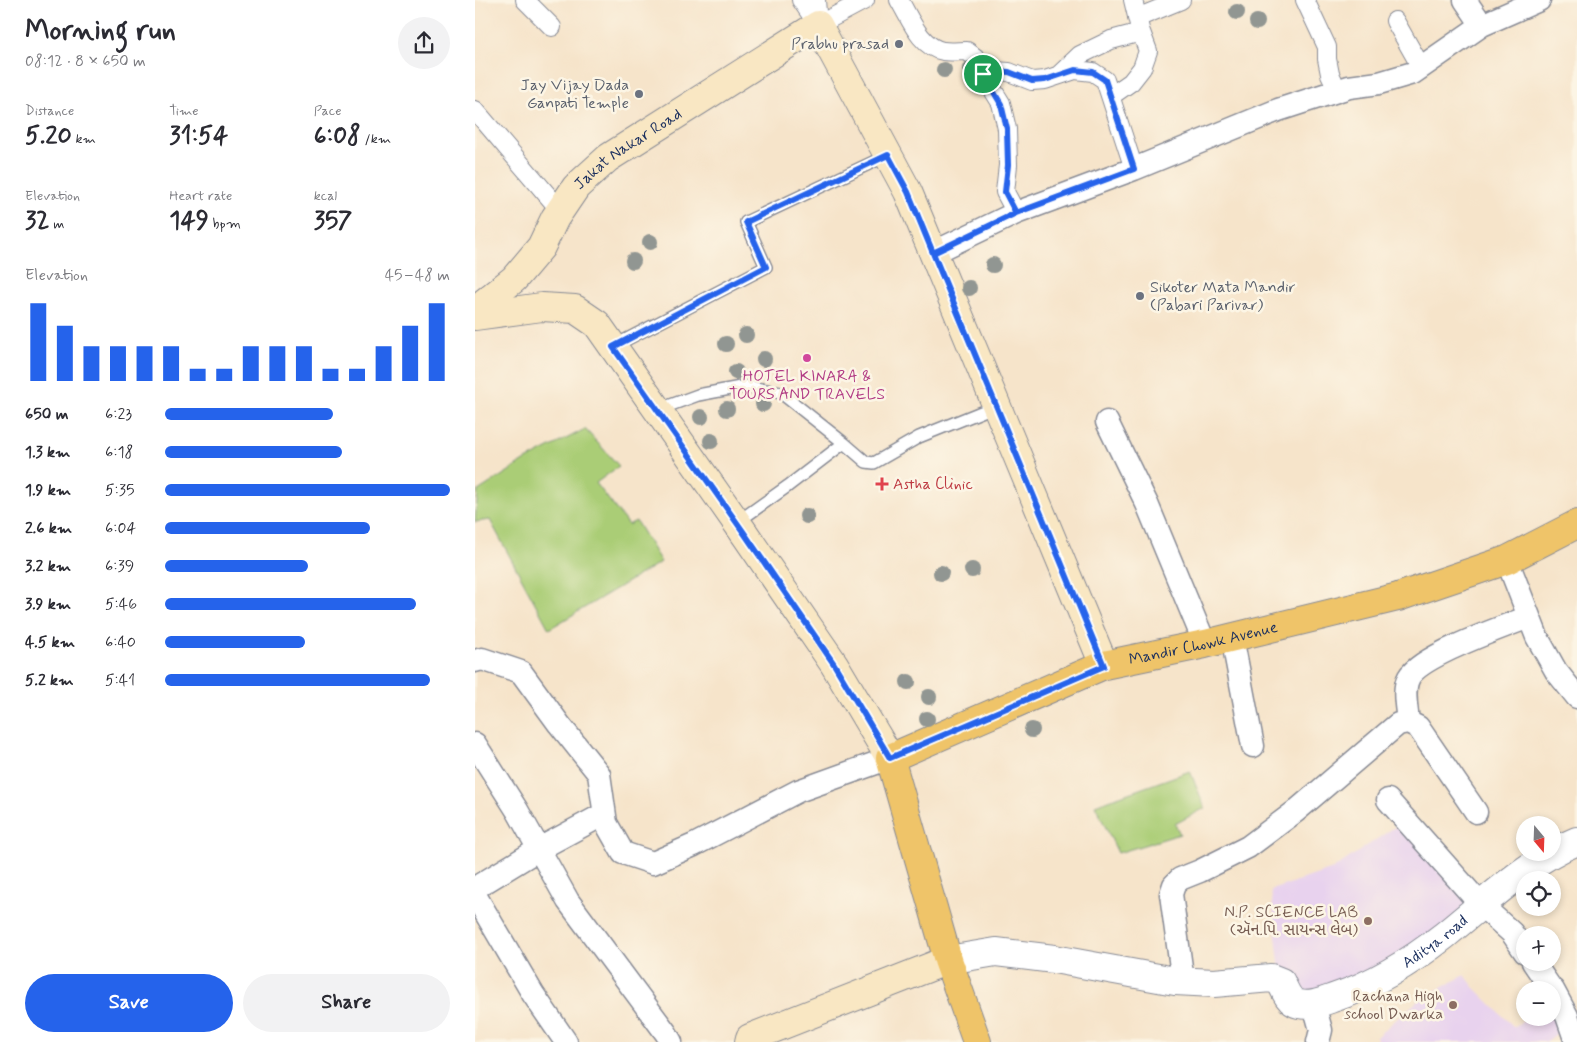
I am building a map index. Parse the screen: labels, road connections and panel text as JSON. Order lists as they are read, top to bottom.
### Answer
{
  "streets": {
    "main road": ["Jakat Nakar Road", "Mandir Chowk Avenue"],
    "street": ["Aditya road"]
  },
  "places": {
    "other": [
      "Prabhu prasad",
      "Jay Vijay Dada Ganpati Temple",
      "Sikoter Mata Mandir (Pabari Parivar)",
      "HOTEL KINARA & TOURS AND TRAVELS",
      "N.P. SCIENCE LAB (ઍન.પિ. સાયન્સ લેબ)",
      "Rachana High school Dwarka"
    ],
    "health": ["Astha Clinic"]
  },
  "north": "bottom",
  "page": {
    "heading": ["Morning run", "08:12 · 8 × 650 m"],
    "stats": [
      ["Distance", "5.20 km"],
      ["Time", "31:54"],
      ["Pace", "6:08 /km"],
      ["Elevation", "32 m"],
      ["Heart rate", "149 bpm"],
      ["kcal", "357"]
    ],
    "chart": ["Elevation", "45–48 m"],
    "list": [
      {
        "name": "650 m",
        "note": "6:23"
      },
      {
        "name": "1.3 km",
        "note": "6:18"
      },
      {
        "name": "1.9 km",
        "note": "5:35"
      },
      {
        "name": "2.6 km",
        "note": "6:04"
      },
      {
        "name": "3.2 km",
        "note": "6:39"
      },
      {
        "name": "3.9 km",
        "note": "5:46"
      },
      {
        "name": "4.5 km",
        "note": "6:40"
      },
      {
        "name": "5.2 km",
        "note": "5:41"
      }
    ],
    "map_buttons": ["+", "−"],
    "buttons": ["Save", "Share"]
  }
}
